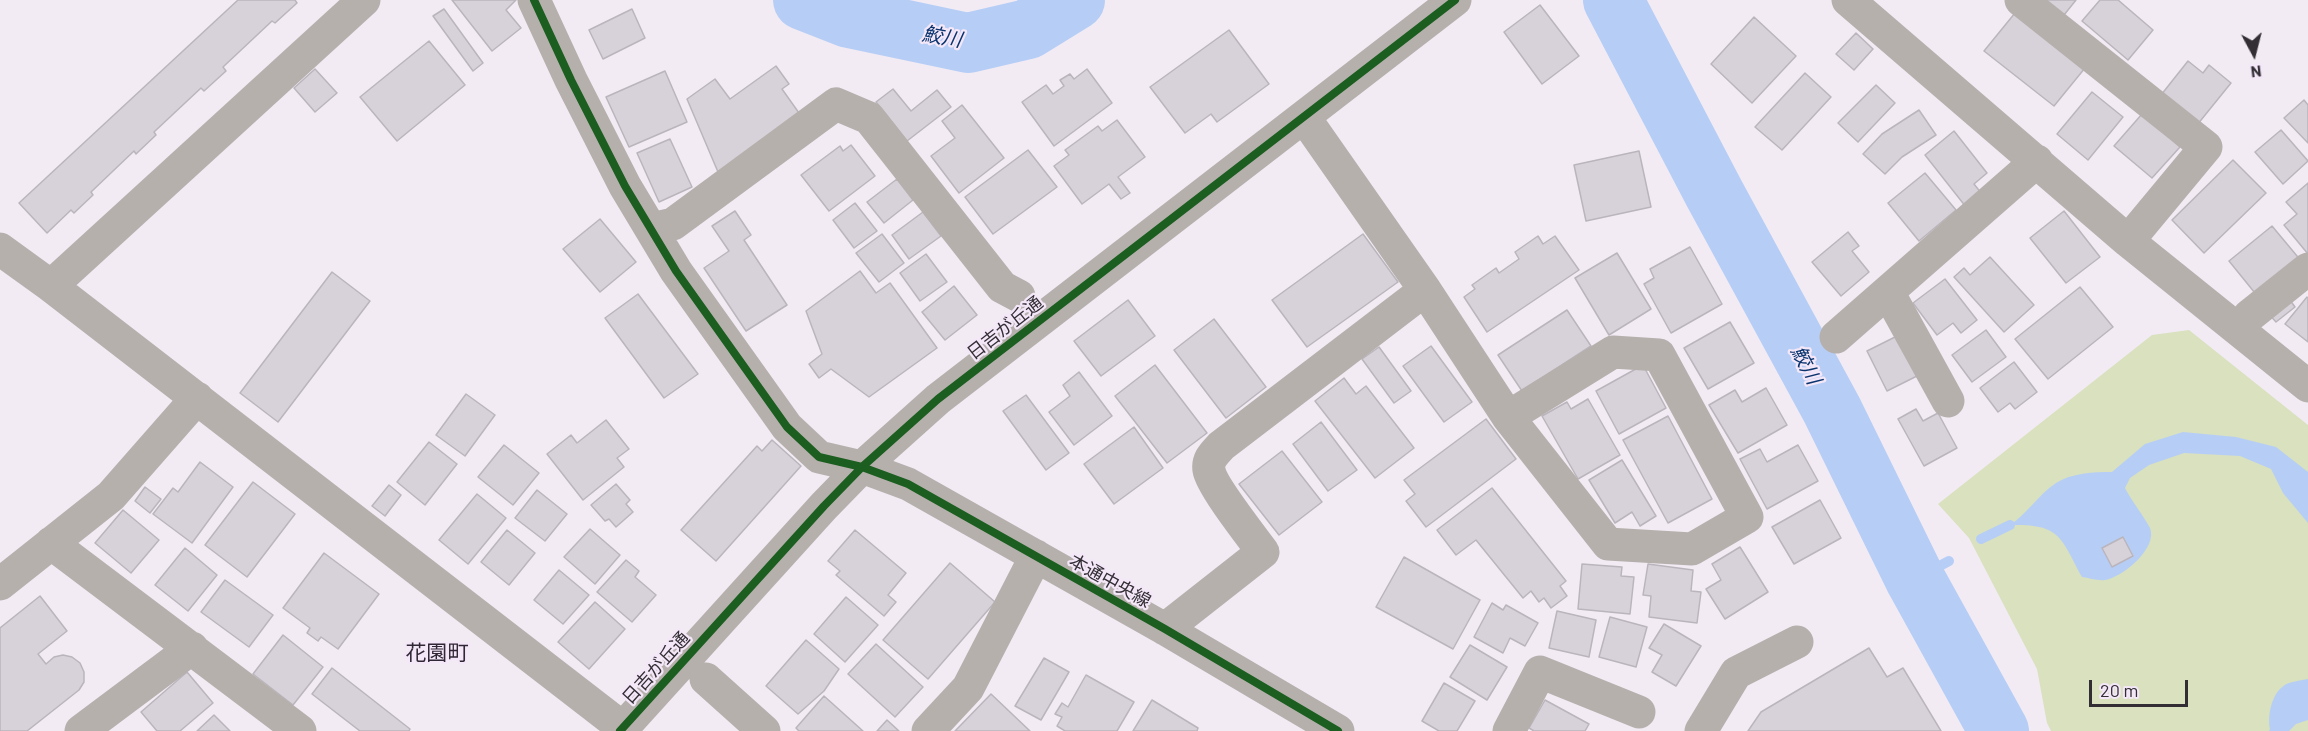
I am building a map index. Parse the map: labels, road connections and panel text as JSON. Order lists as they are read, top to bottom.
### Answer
{
  "streets": {
    "street": ["日吉が丘通", "本通中央線"]
  },
  "crossings": [
    ["日吉が丘通", "本通中央線"]
  ],
  "districts": ["花園町"],
  "water": ["鮫川"],
  "scale_bar": "20 m",
  "north": "bottom"
}
